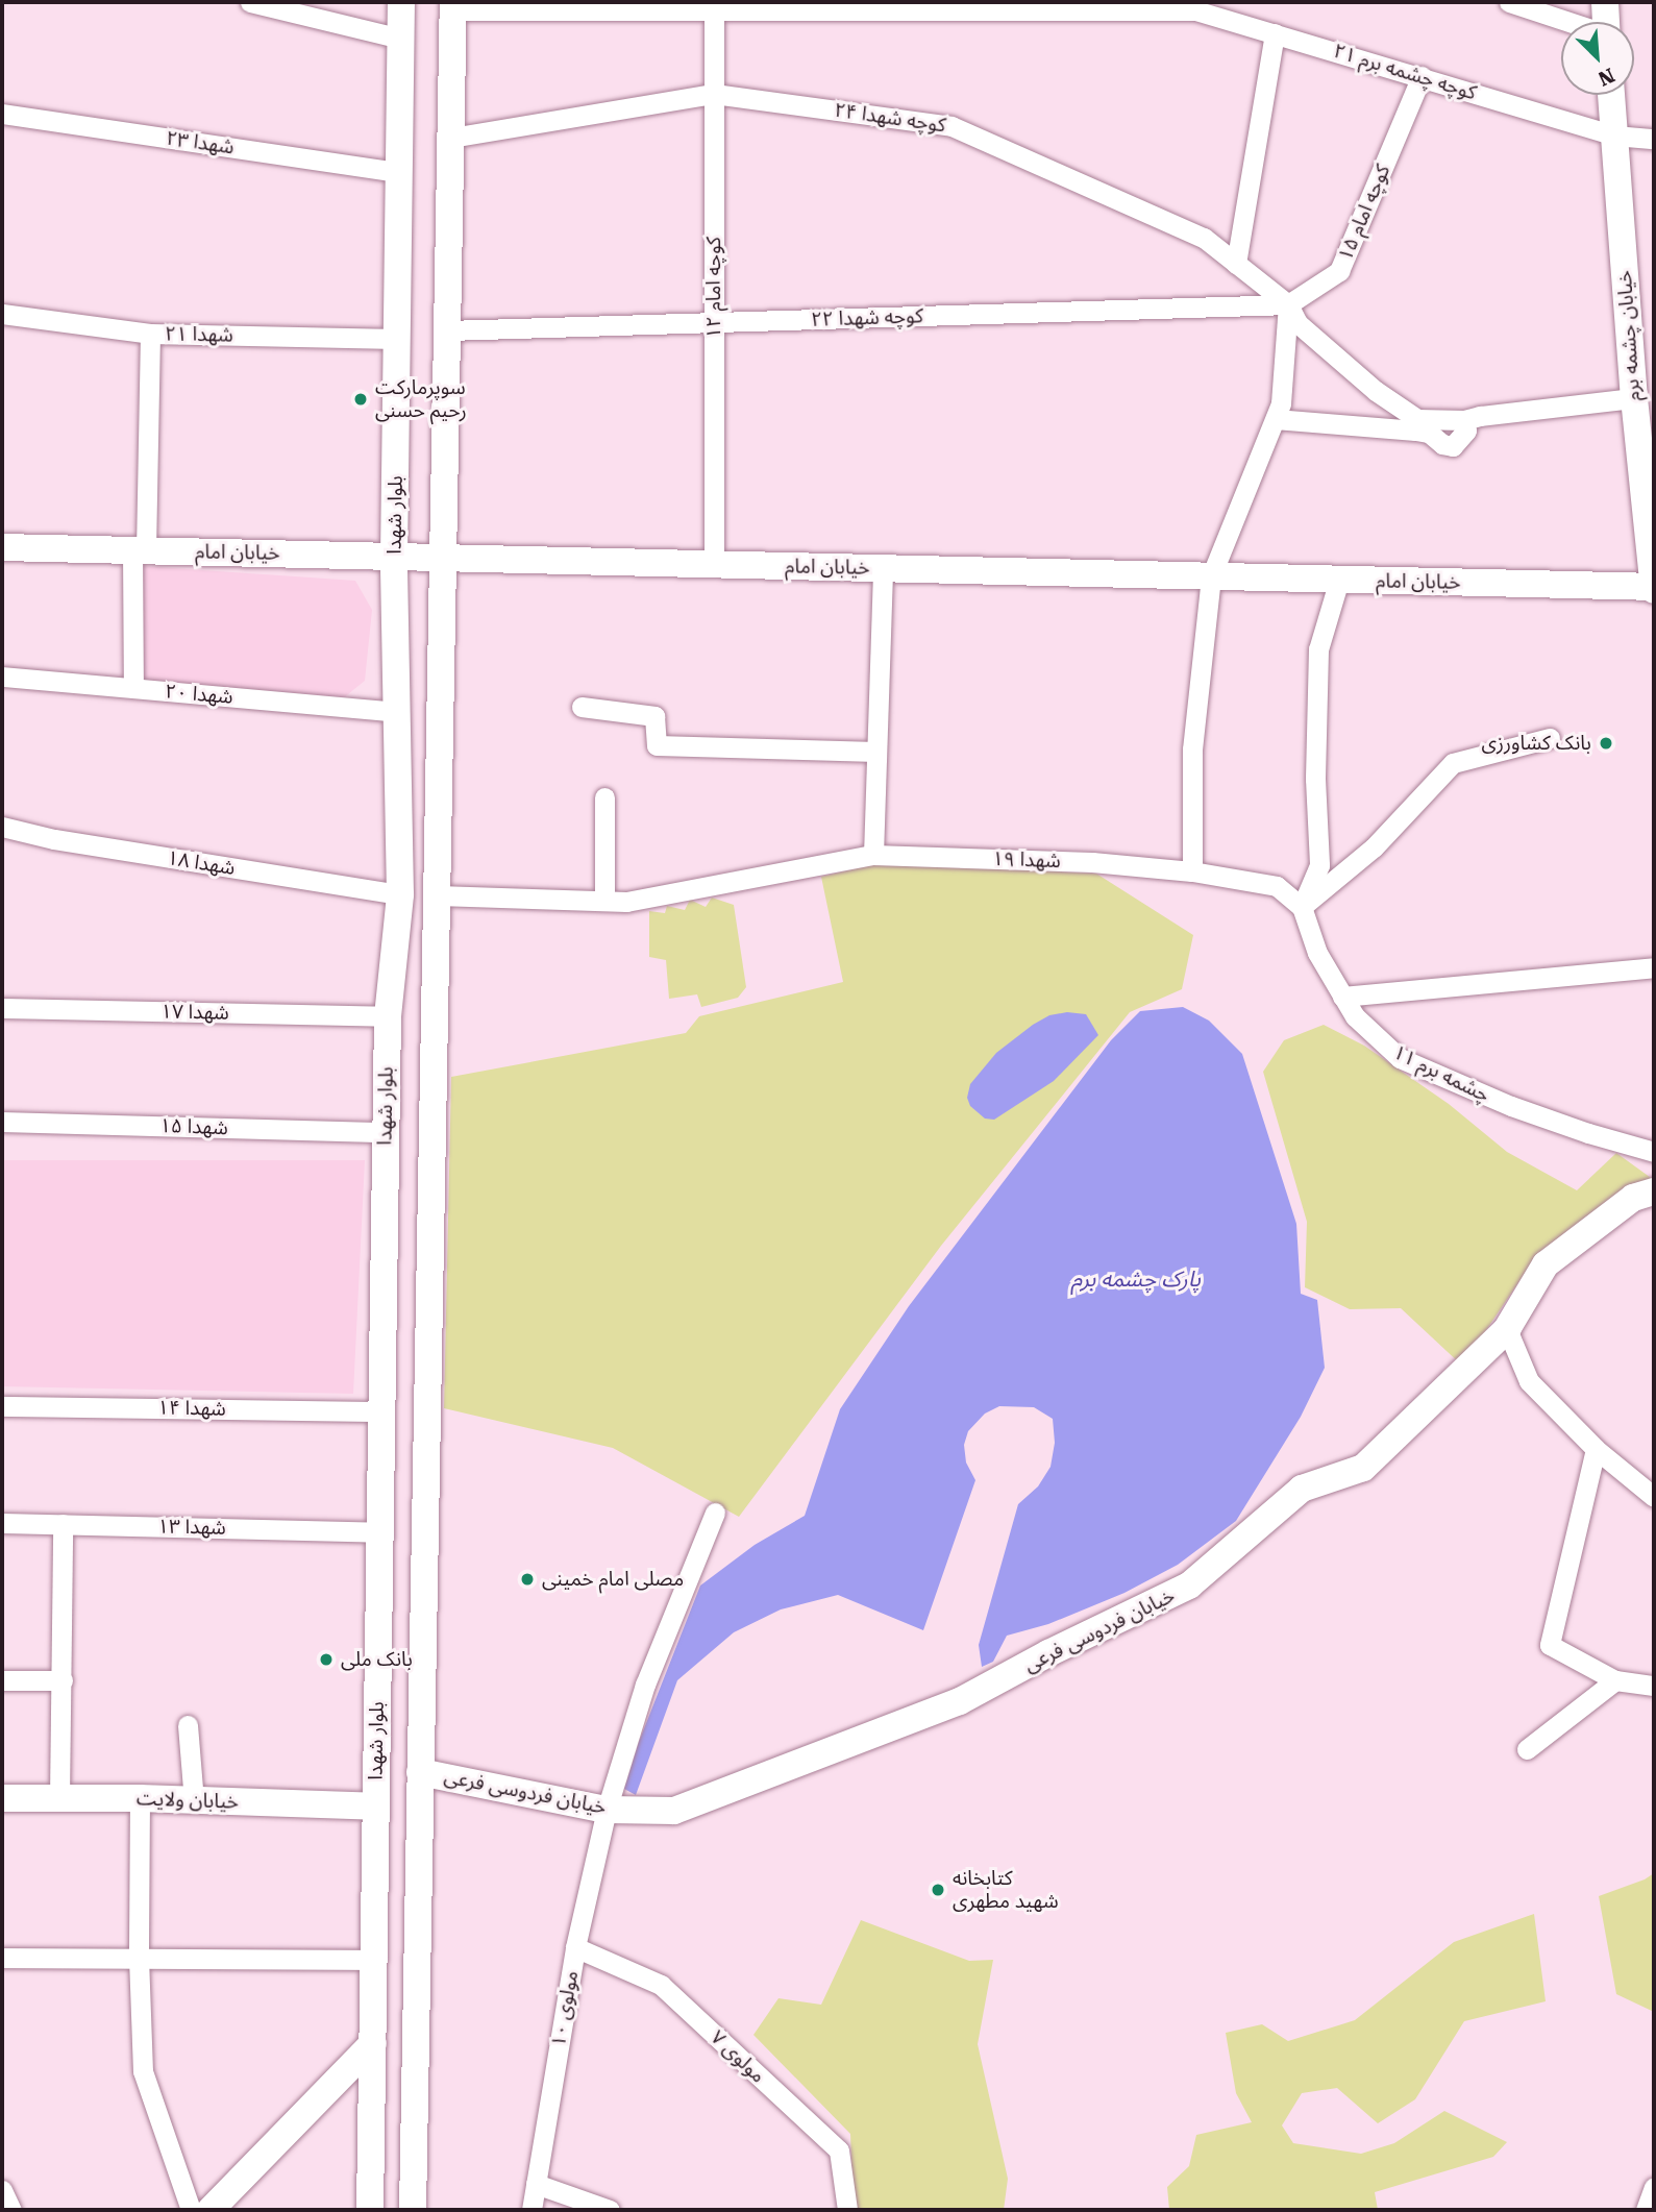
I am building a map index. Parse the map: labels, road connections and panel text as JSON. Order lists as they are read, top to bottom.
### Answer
{
  "streets": {
    "main road": [
      "خیابان چشمه برم",
      "بلوار شهدا",
      "خیابان امام",
      "خیابان فردوسی فرعی",
      "خیابان ولایت"
    ],
    "street": [
      "کوچه چشمه برم ۲۱",
      "کوچه شهدا ۲۴",
      "شهدا ۲۳",
      "کوچه امام ۱۵",
      "کوچه امام ۱۲",
      "کوچه شهدا ۲۲",
      "شهدا ۲۱",
      "شهدا ۲۰",
      "شهدا ۱۹",
      "شهدا ۱۸",
      "شهدا ۱۷",
      "چشمه برم ۱۱",
      "شهدا ۱۵",
      "شهدا ۱۴",
      "شهدا ۱۳",
      "مولوی ۱۰",
      "مولوی ۷"
    ]
  },
  "crossings": [
    ["کوچه چشمه برم ۲۱", "کوچه امام ۱۵"],
    ["کوچه چشمه برم ۲۱", "کوچه امام ۱۲"],
    ["کوچه چشمه برم ۲۱", "خیابان چشمه برم"],
    ["کوچه شهدا ۲۴", "کوچه امام ۱۵"],
    ["کوچه شهدا ۲۴", "کوچه امام ۱۲"],
    ["کوچه شهدا ۲۴", "کوچه شهدا ۲۲"],
    ["کوچه شهدا ۲۴", "خیابان چشمه برم"],
    ["شهدا ۲۳", "بلوار شهدا"],
    ["کوچه امام ۱۵", "کوچه شهدا ۲۲"],
    ["کوچه امام ۱۲", "کوچه شهدا ۲۲"],
    ["کوچه امام ۱۲", "خیابان امام"],
    ["شهدا ۲۱", "بلوار شهدا"],
    ["خیابان چشمه برم", "خیابان امام"],
    ["بلوار شهدا", "خیابان امام"],
    ["بلوار شهدا", "شهدا ۲۰"],
    ["بلوار شهدا", "شهدا ۱۸"],
    ["بلوار شهدا", "شهدا ۱۷"],
    ["بلوار شهدا", "شهدا ۱۵"],
    ["بلوار شهدا", "شهدا ۱۴"],
    ["بلوار شهدا", "شهدا ۱۳"],
    ["بلوار شهدا", "خیابان ولایت"],
    ["شهدا ۱۹", "چشمه برم ۱۱"],
    ["خیابان فردوسی فرعی", "مولوی ۱۰"],
    ["مولوی ۱۰", "مولوی ۷"]
  ],
  "water": ["پارک چشمه برم"],
  "places": [
    "سوپرمارکت رحیم حسنی",
    "بانک کشاورزی",
    "مصلی امام خمینی",
    "بانک ملی",
    "کتابخانه شهید مطهری"
  ],
  "north": "bottom right"
}
